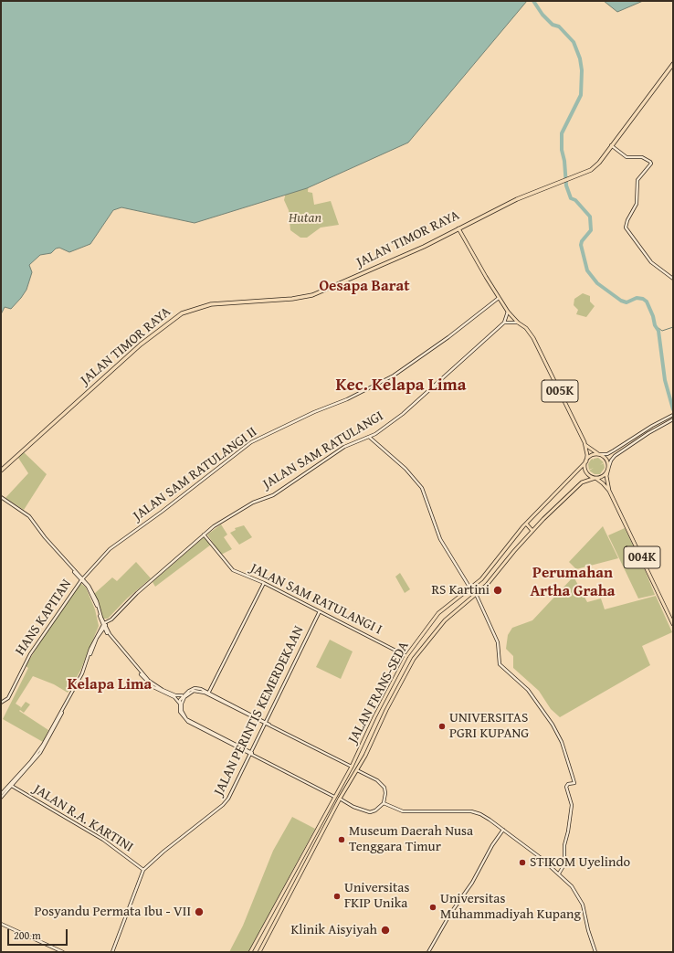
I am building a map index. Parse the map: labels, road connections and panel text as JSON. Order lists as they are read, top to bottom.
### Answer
{
  "streets": {
    "highway": ["JALAN TIMOR RAYA"],
    "main road": [
      "005K",
      "JALAN SAM RATULANGI",
      "JALAN SAM RATULANGI II",
      "004K",
      "JALAN SAM RATULANGI I",
      "HANS KAPITAN",
      "JALAN FRANS-SEDA",
      "JALAN PERINTIS KEMERDEKAAN",
      "JALAN R.A. KARTINI"
    ]
  },
  "crossings": [
    ["JALAN TIMOR RAYA", "005K"],
    ["005K", "JALAN SAM RATULANGI"],
    ["005K", "JALAN SAM RATULANGI II"],
    ["005K", "004K"],
    ["005K", "JALAN FRANS-SEDA"],
    ["JALAN SAM RATULANGI", "JALAN SAM RATULANGI I"],
    ["JALAN SAM RATULANGI", "JALAN R.A. KARTINI"],
    ["JALAN SAM RATULANGI II", "HANS KAPITAN"],
    ["004K", "JALAN FRANS-SEDA"],
    ["JALAN SAM RATULANGI I", "JALAN FRANS-SEDA"],
    ["JALAN SAM RATULANGI I", "JALAN PERINTIS KEMERDEKAAN"],
    ["JALAN PERINTIS KEMERDEKAAN", "JALAN R.A. KARTINI"]
  ],
  "districts": [
    "Oesapa Barat",
    "Kec. Kelapa Lima",
    "Perumahan Artha Graha",
    "Kelapa Lima"
  ],
  "parks": ["Hutan"],
  "places": [
    "RS Kartini",
    "UNIVERSITAS PGRI KUPANG",
    "Museum Daerah Nusa Tenggara Timur",
    "STIKOM Uyelindo",
    "Universitas FKIP Unika",
    "Universitas Muhammadiyah Kupang",
    "Posyandu Permata Ibu - VII",
    "Klinik Aisyiyah"
  ],
  "scale_bar": "200 m"
}
